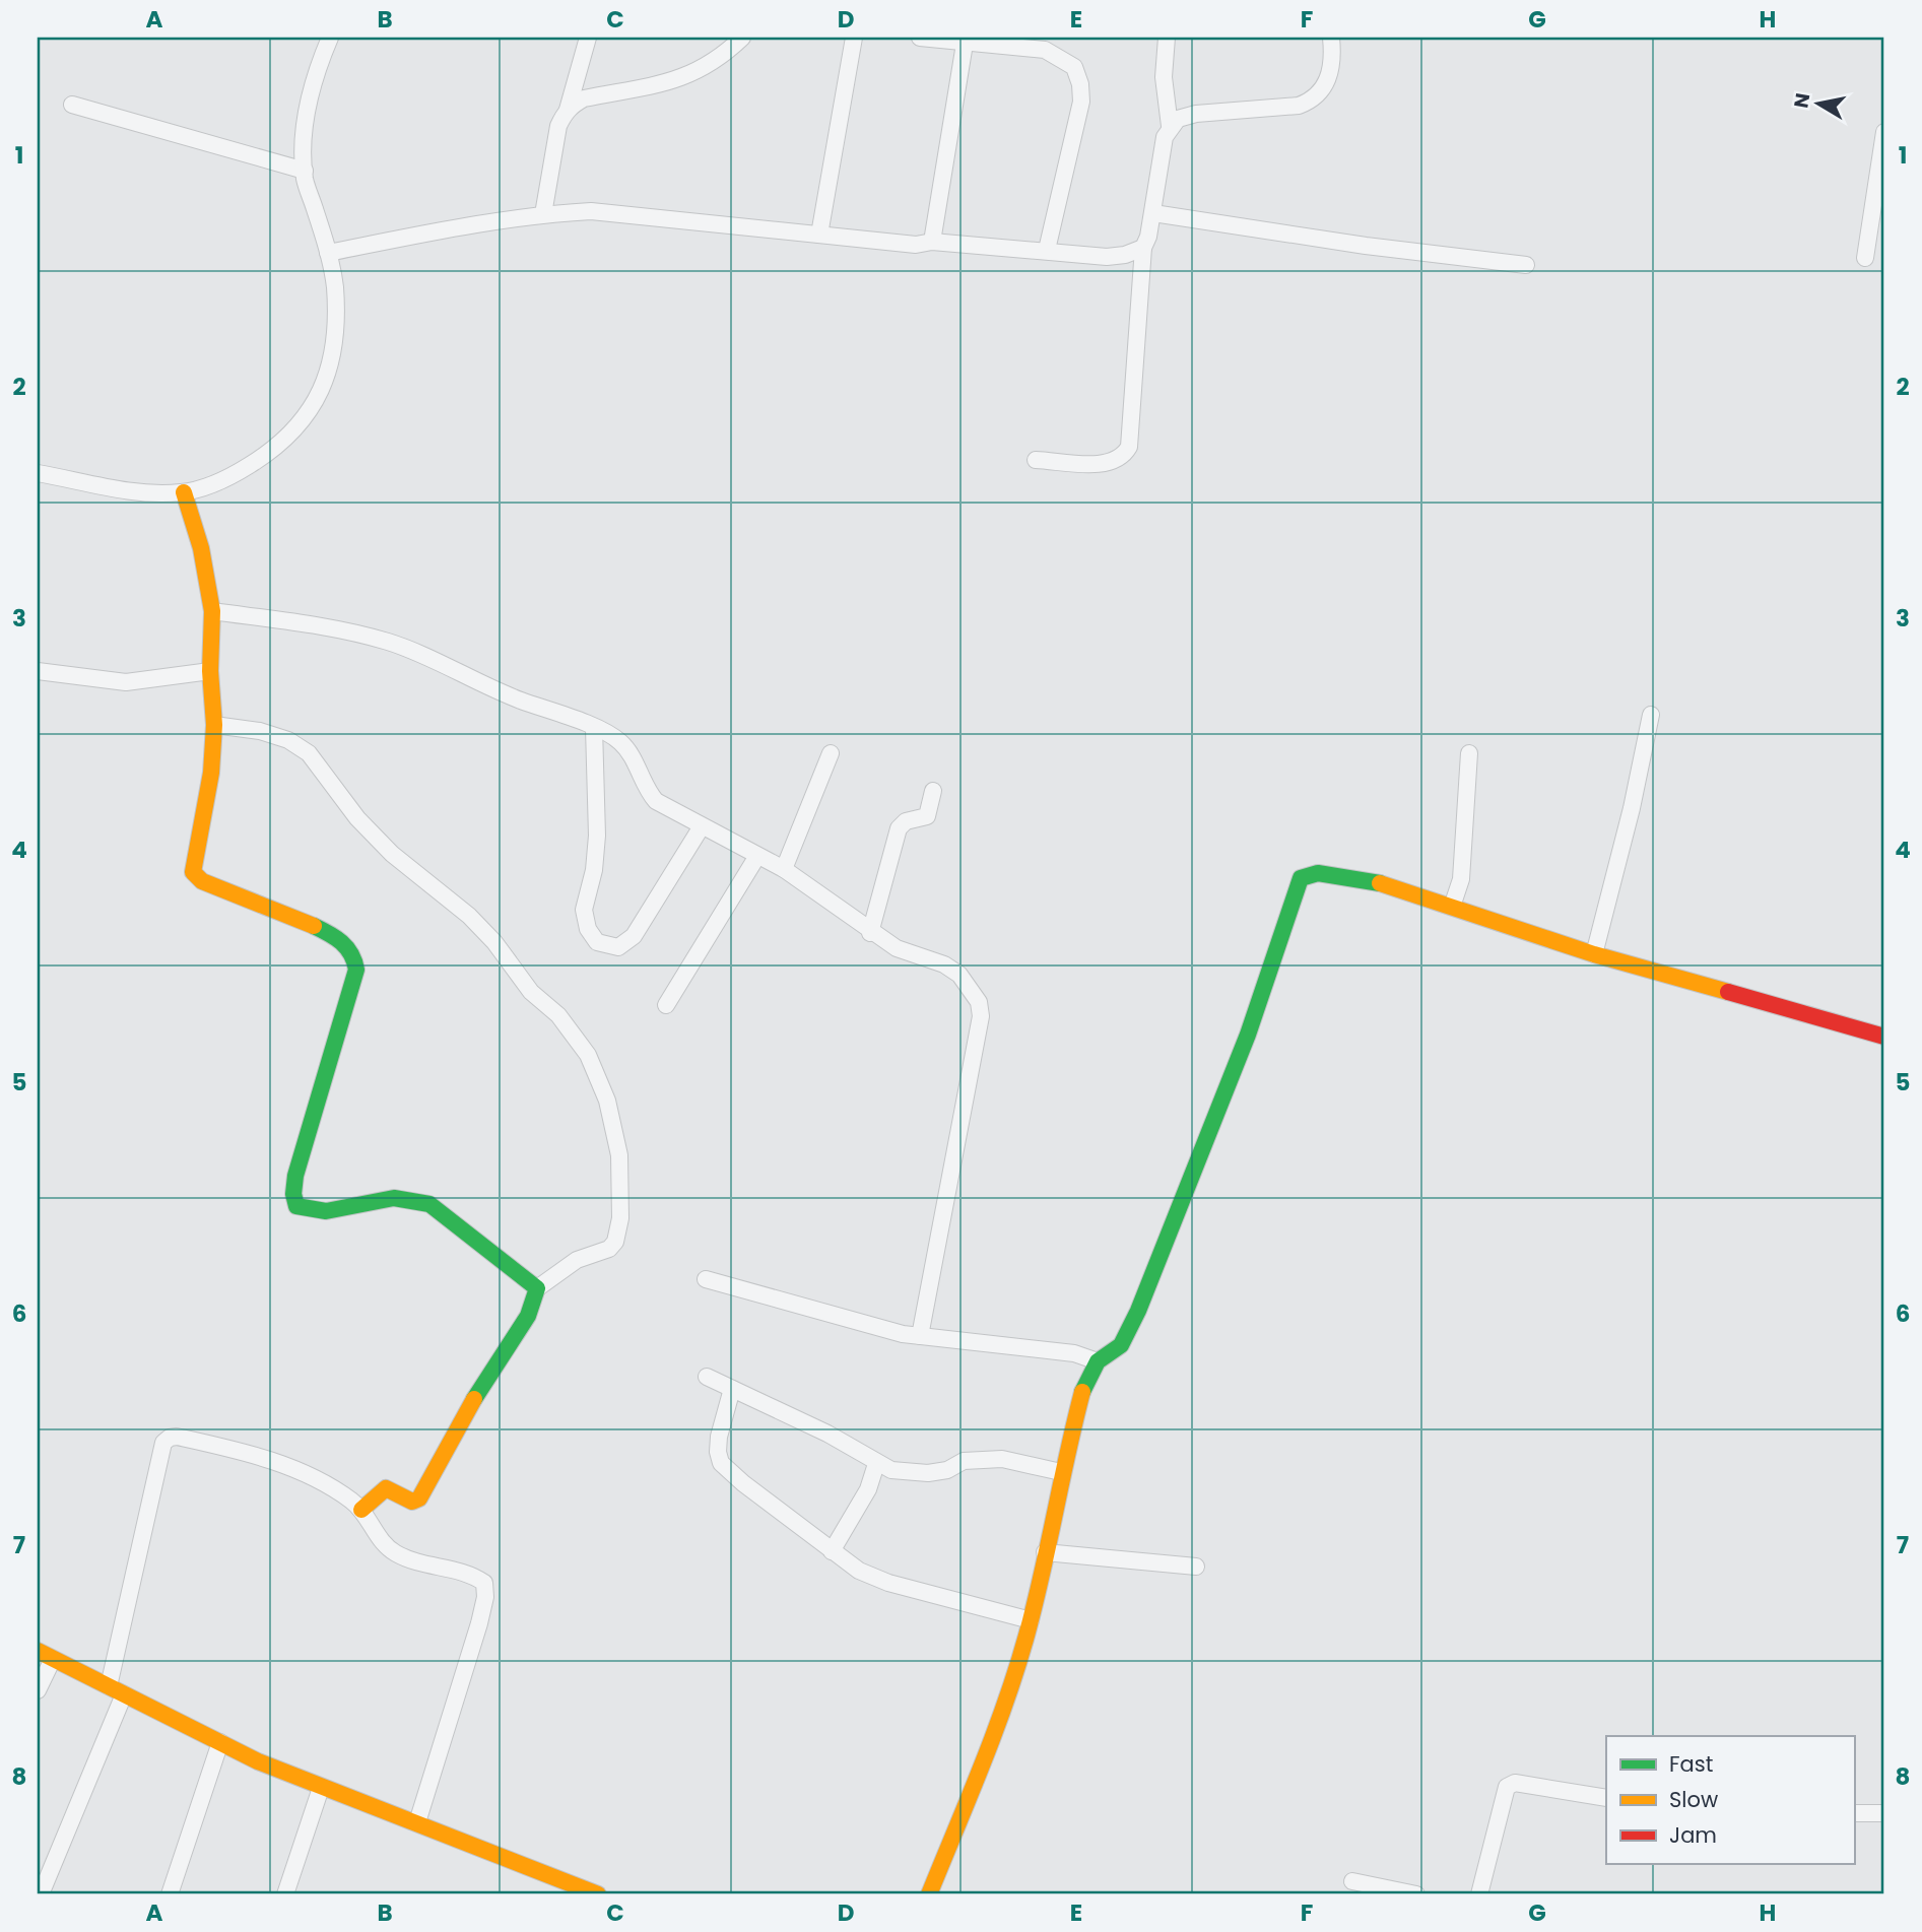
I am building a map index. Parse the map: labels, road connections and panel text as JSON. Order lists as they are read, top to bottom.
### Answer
{
  "legend": ["Fast", "Slow", "Jam"],
  "north": "left",
  "grid": {
    "columns": [
      "A",
      "B",
      "C",
      "D",
      "E",
      "F",
      "G",
      "H"
    ],
    "rows": [
      "1",
      "2",
      "3",
      "4",
      "5",
      "6",
      "7",
      "8"
    ]
  }
}
